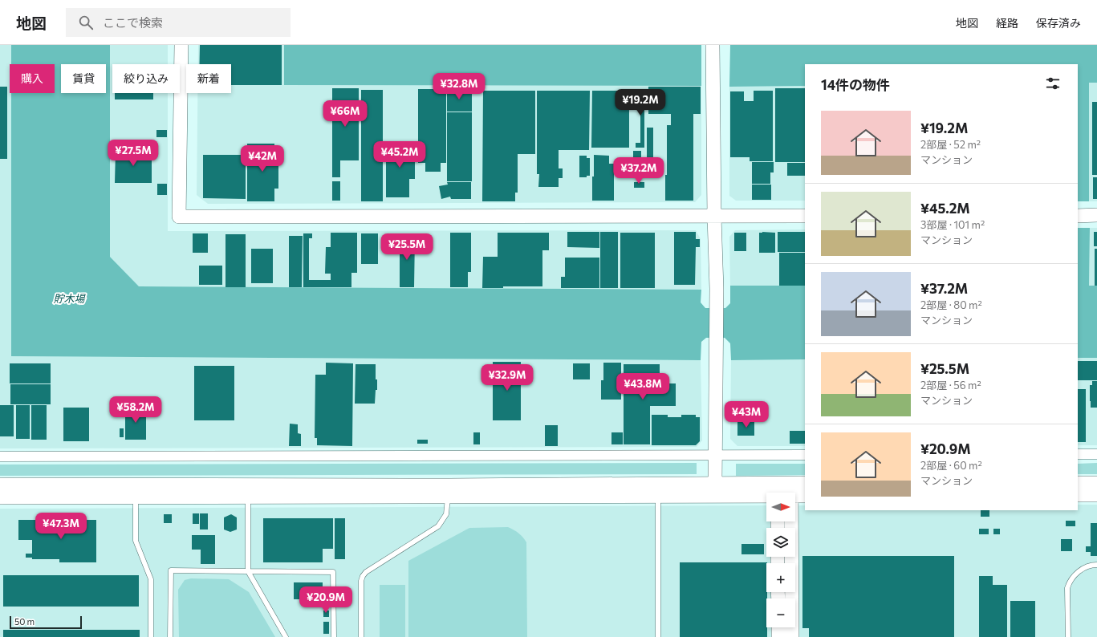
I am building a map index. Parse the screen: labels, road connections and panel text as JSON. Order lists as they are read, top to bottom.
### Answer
{
  "water": ["貯木場"],
  "scale_bar": "50 m",
  "north": "right",
  "page": {
    "header": "地図",
    "search": "ここで検索",
    "nav": ["地図", "経路", "保存済み"],
    "chip": [
      "購入",
      "賃貸",
      "絞り込み",
      "新着"
    ],
    "heading": "14件の物件",
    "price": [
      "¥32.8M",
      "¥19.2M",
      "¥66M",
      "¥27.5M",
      "¥45.2M",
      "¥42M",
      "¥37.2M",
      "¥25.5M",
      "¥32.9M",
      "¥43.8M",
      "¥58.2M",
      "¥43M",
      "¥47.3M",
      "¥20.9M"
    ],
    "list": [
      {
        "name": "¥19.2M",
        "note": "2部屋 · 52 m² · マンション"
      },
      {
        "name": "¥45.2M",
        "note": "3部屋 · 101 m² · マンション"
      },
      {
        "name": "¥37.2M",
        "note": "2部屋 · 80 m² · マンション"
      },
      {
        "name": "¥25.5M",
        "note": "2部屋 · 56 m² · マンション"
      },
      {
        "name": "¥20.9M",
        "note": "2部屋 · 60 m² · マンション"
      }
    ],
    "map_buttons": ["+", "−"],
    "scale": "50 m"
  }
}
